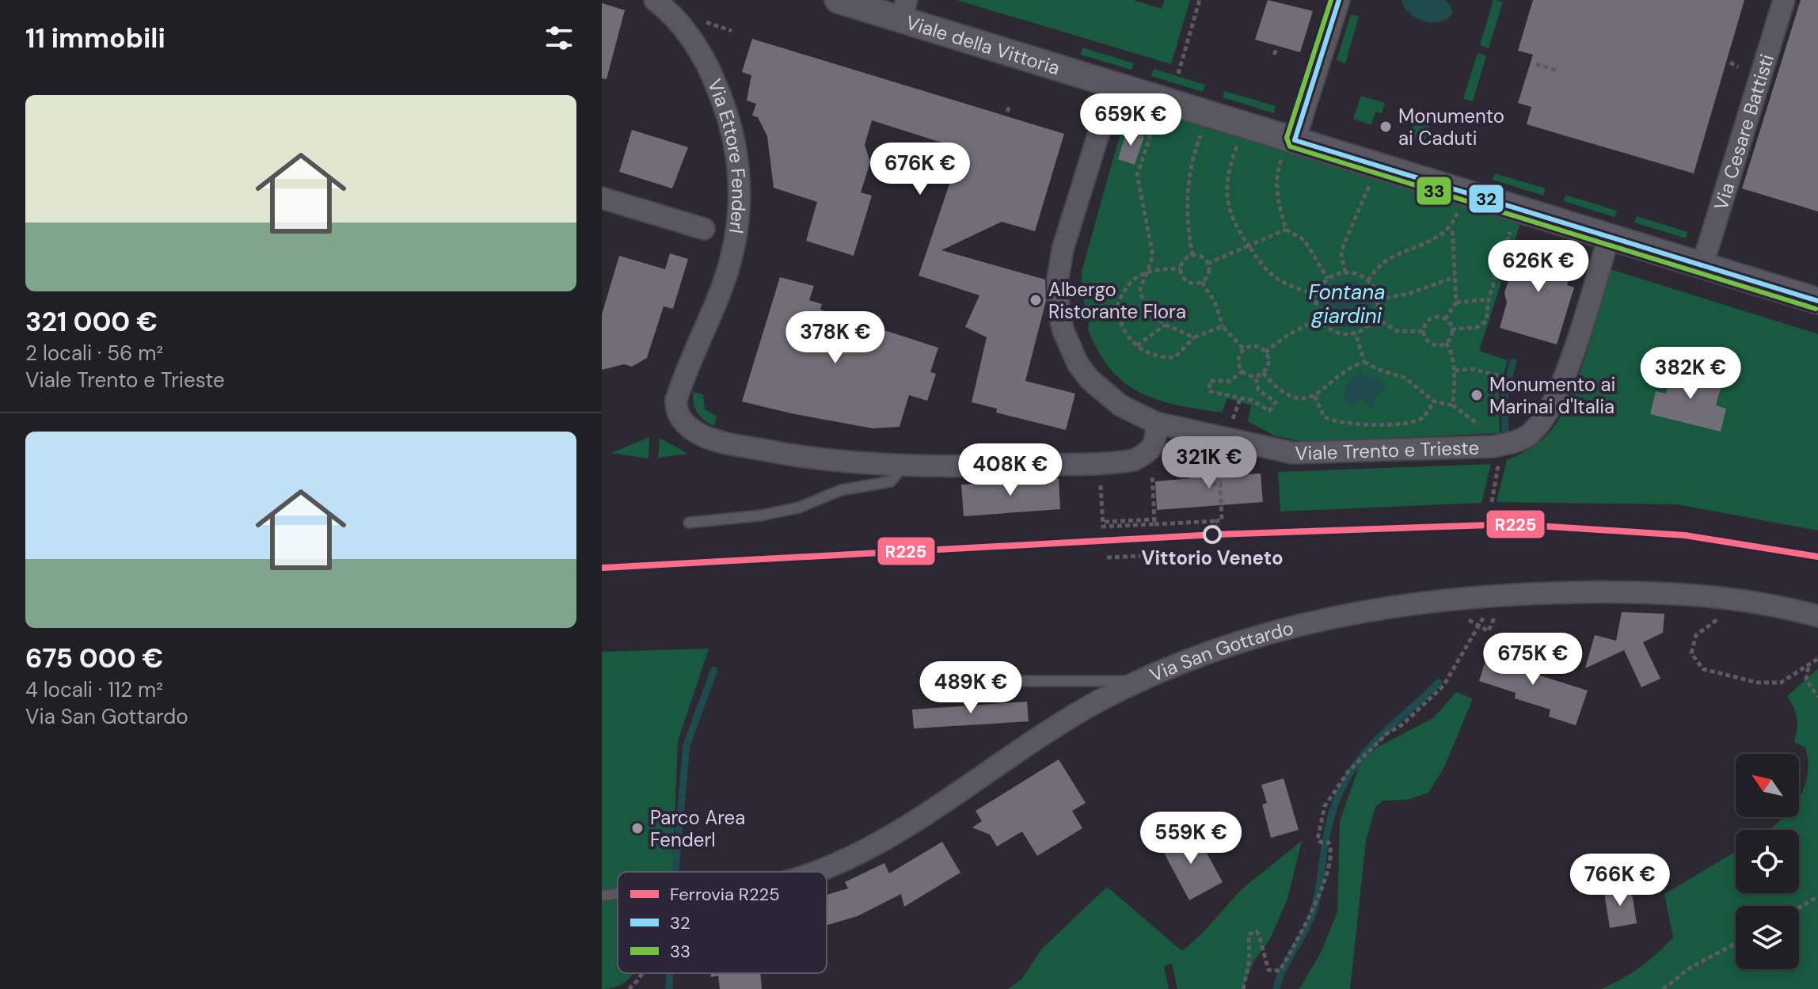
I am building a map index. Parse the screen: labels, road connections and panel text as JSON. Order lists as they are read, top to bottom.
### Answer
{
  "streets": {
    "street": [
      "Viale della Vittoria",
      "Via Cesare Battisti",
      "Via Ettore Fenderl",
      "Viale Trento e Trieste",
      "Via San Gottardo"
    ]
  },
  "crossings": [
    ["Viale della Vittoria", "Via Cesare Battisti"],
    ["Viale della Vittoria", "Viale Trento e Trieste"]
  ],
  "water": ["Fontana giardini"],
  "places": [
    "Monumento ai Caduti",
    "Albergo Ristorante Flora",
    "Monumento ai Marinai d'Italia",
    "Vittorio Veneto",
    "Parco Area Fenderl"
  ],
  "lines": ["transit line 32", "transit line 33", "rail line R225"],
  "legend": ["Ferrovia R225", "32", "33"],
  "north": "top left",
  "page": {
    "heading": "11 immobili",
    "list": [
      {
        "name": "321 000 €",
        "note": "2 locali · 56 m² · Viale Trento e Trieste"
      },
      {
        "name": "675 000 €",
        "note": "4 locali · 112 m² · Via San Gottardo"
      }
    ],
    "price": [
      "659K €",
      "676K €",
      "626K €",
      "378K €",
      "382K €",
      "321K €",
      "408K €",
      "675K €",
      "489K €",
      "559K €",
      "766K €"
    ]
  }
}
